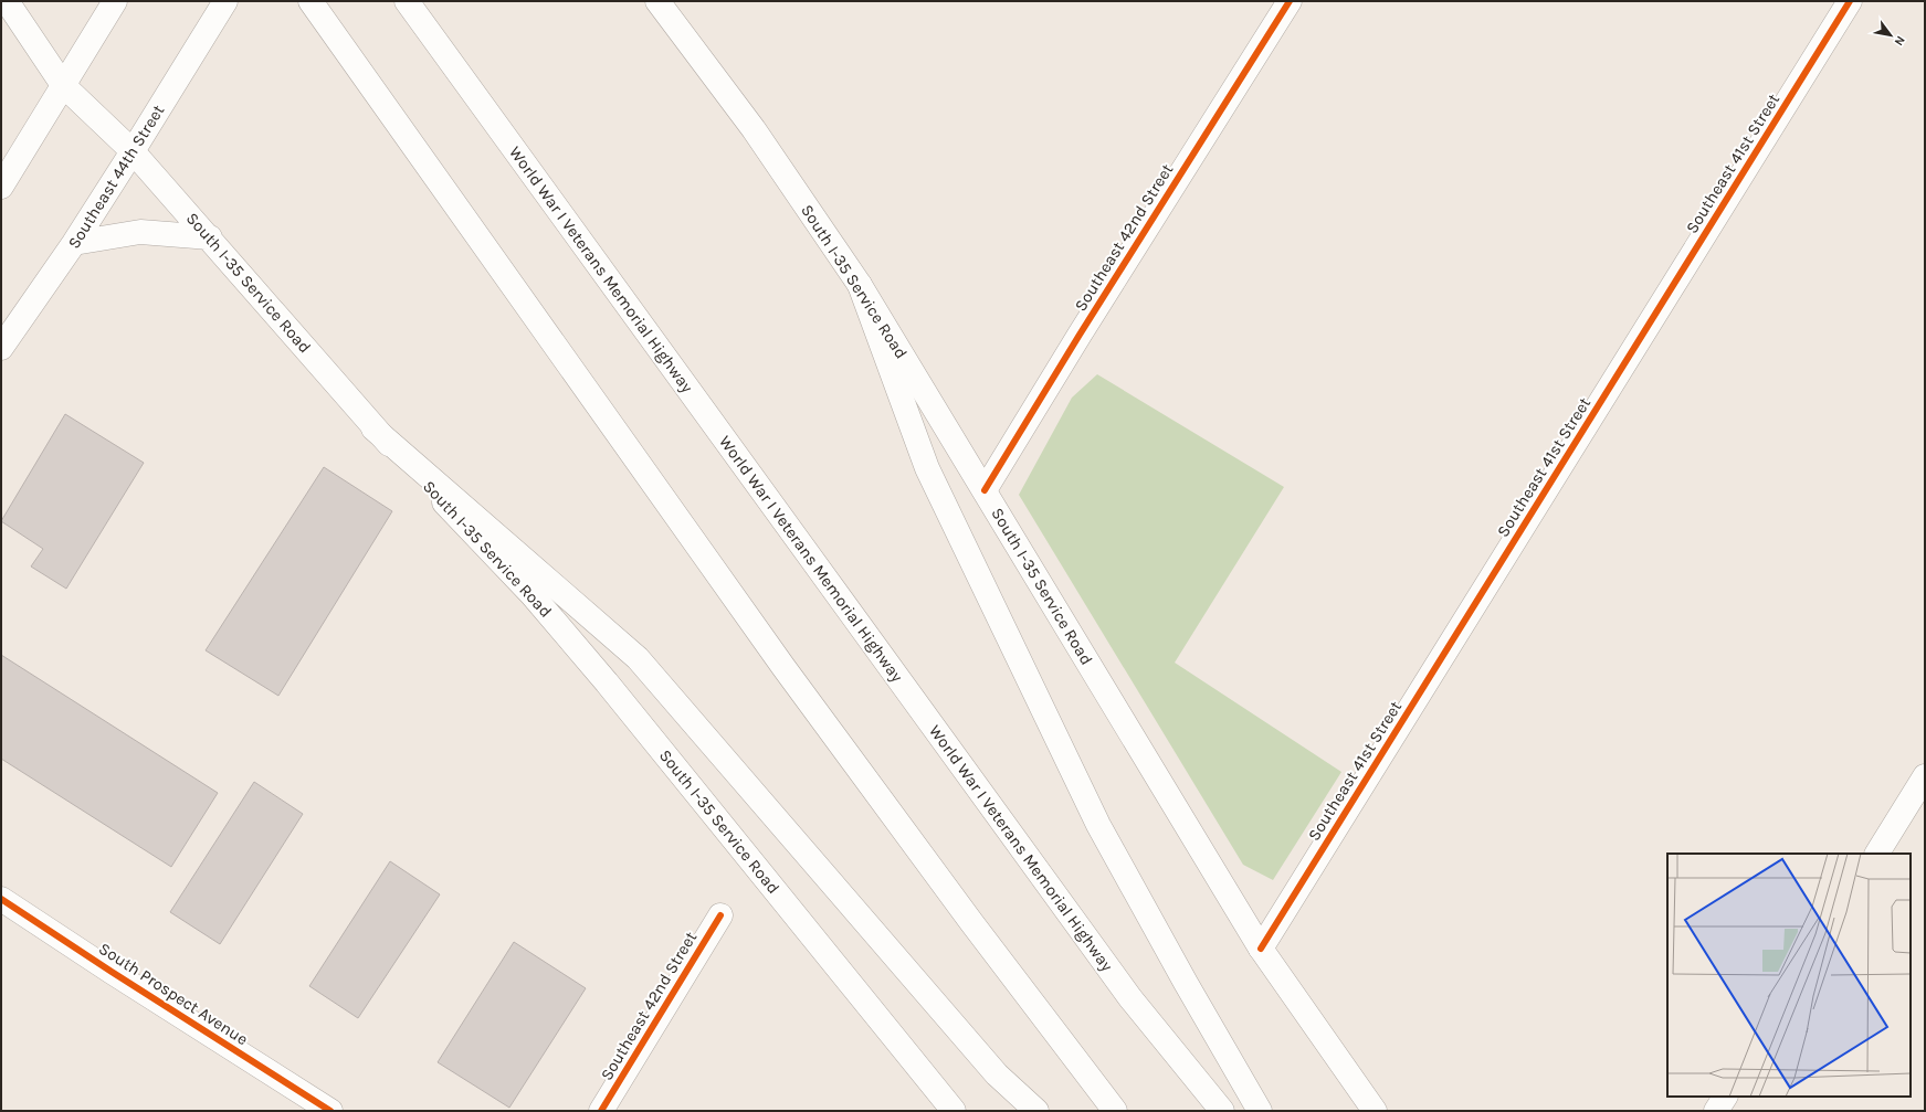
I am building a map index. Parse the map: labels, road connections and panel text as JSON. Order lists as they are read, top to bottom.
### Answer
{
  "streets": {
    "main road": [
      "Southeast 41st Street",
      "Southeast 44th Street",
      "Southeast 42nd Street",
      "World War I Veterans Memorial Highway",
      "South I-35 Service Road",
      "South Prospect Avenue"
    ]
  },
  "crossings": [
    ["Southeast 41st Street", "South I-35 Service Road"],
    ["Southeast 44th Street", "South I-35 Service Road"],
    ["Southeast 42nd Street", "South I-35 Service Road"]
  ],
  "north": "bottom right"
}
